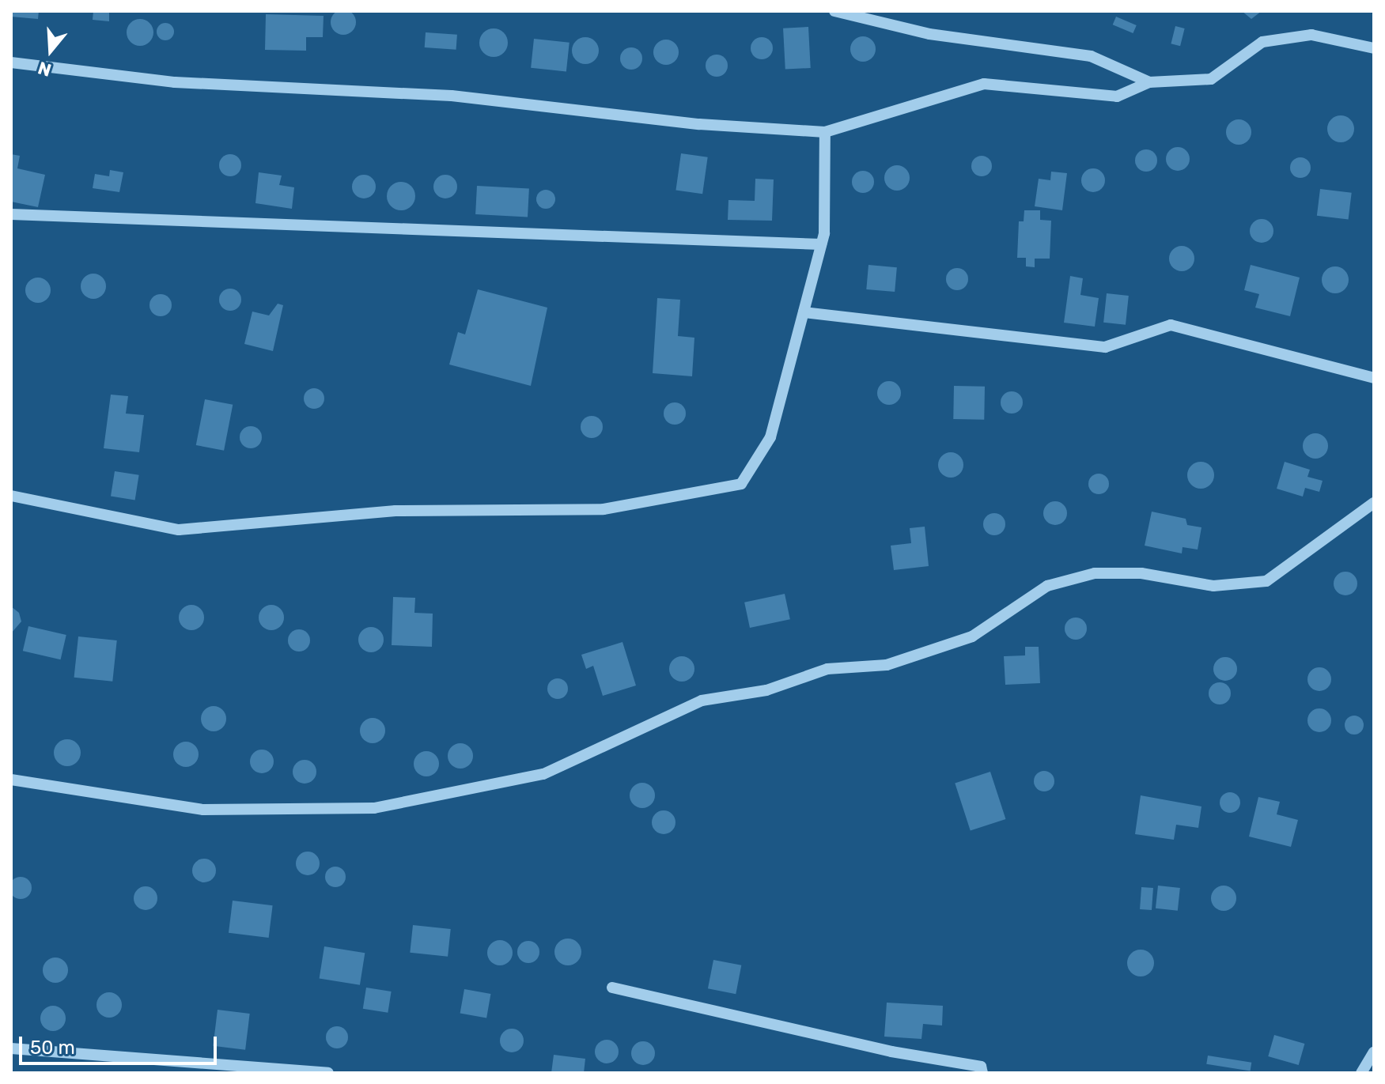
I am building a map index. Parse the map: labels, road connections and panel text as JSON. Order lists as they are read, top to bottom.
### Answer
{
  "scale_bar": "50 m",
  "north": "bottom"
}
